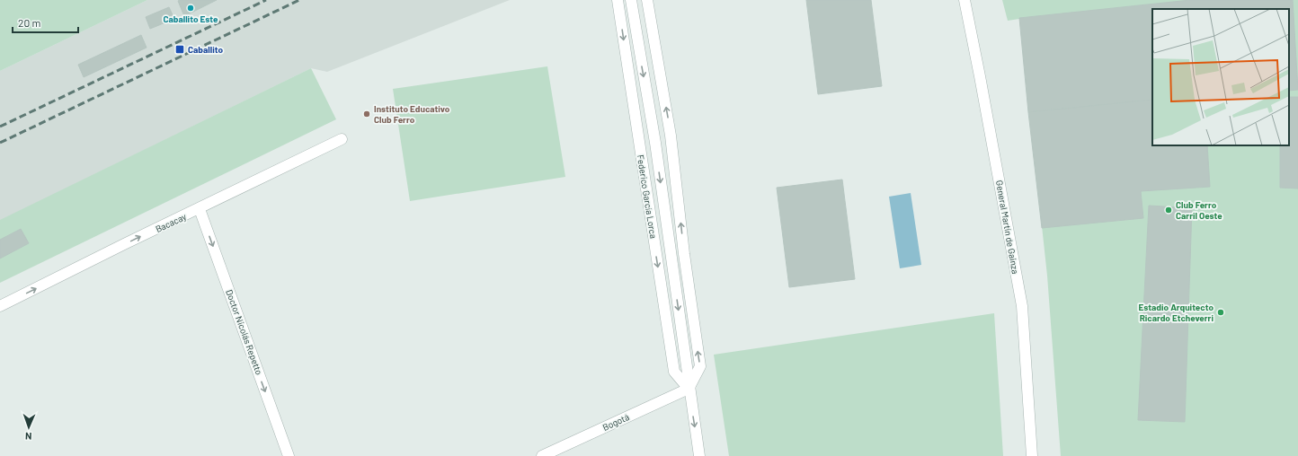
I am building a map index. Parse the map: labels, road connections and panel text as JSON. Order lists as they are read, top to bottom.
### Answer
{
  "streets": {
    "street": [
      "Federico García Lorca",
      "Bacacay",
      "General Martín de Gainza",
      "Doctor Nicolás Repetto",
      "Bogotá"
    ]
  },
  "crossings": [
    ["Federico García Lorca", "Bogotá"],
    ["Bacacay", "Doctor Nicolás Repetto"]
  ],
  "one_way": ["Bacacay", "Doctor Nicolás Repetto"],
  "places": {
    "other": [
      "Caballito Este",
      "Instituto Educativo Club Ferro",
      "Club Ferro Carril Oeste",
      "Estadio Arquitecto Ricardo Etcheverri"
    ],
    "transit": ["Caballito"]
  },
  "scale_bar": "20 m",
  "north": "bottom"
}
